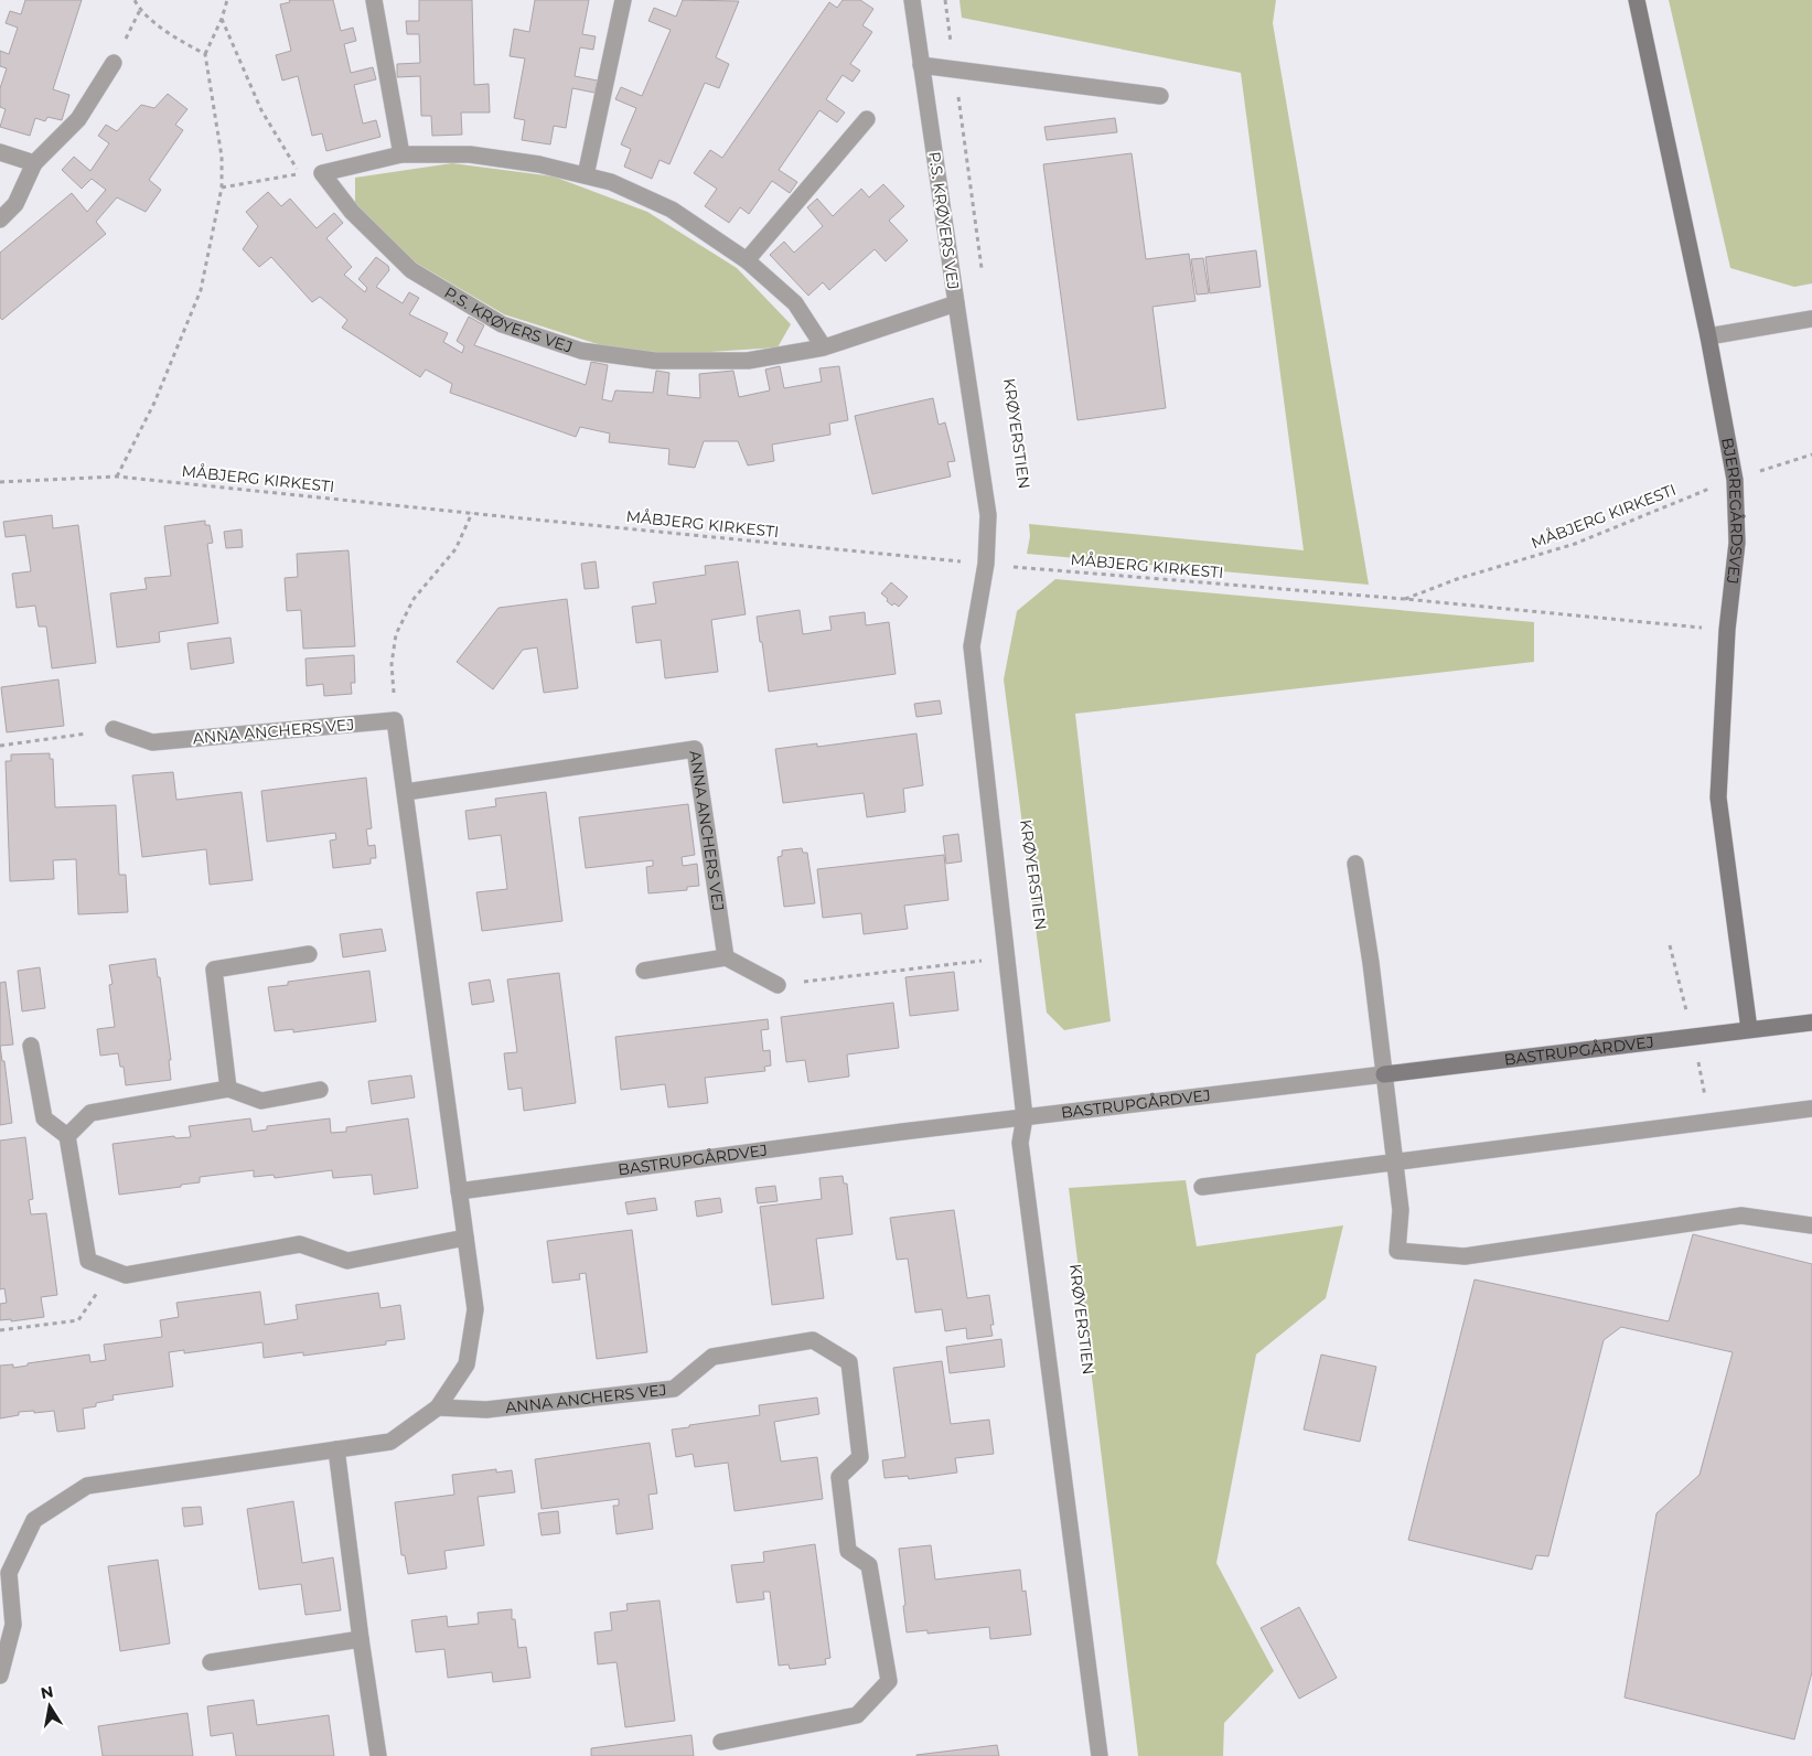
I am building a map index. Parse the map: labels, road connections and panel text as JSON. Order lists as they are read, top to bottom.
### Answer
{
  "streets": {
    "street": [
      "P.S. KRØYERS VEJ",
      "BJERREGÅRDSVEJ",
      "ANNA ANCHERS VEJ",
      "BASTRUPGÅRDVEJ"
    ],
    "path": ["MÅBJERG KIRKESTI"]
  },
  "crossings": [
    ["MÅBJERG KIRKESTI", "BJERREGÅRDSVEJ"],
    ["BJERREGÅRDSVEJ", "BASTRUPGÅRDVEJ"]
  ],
  "north": "top"
}
